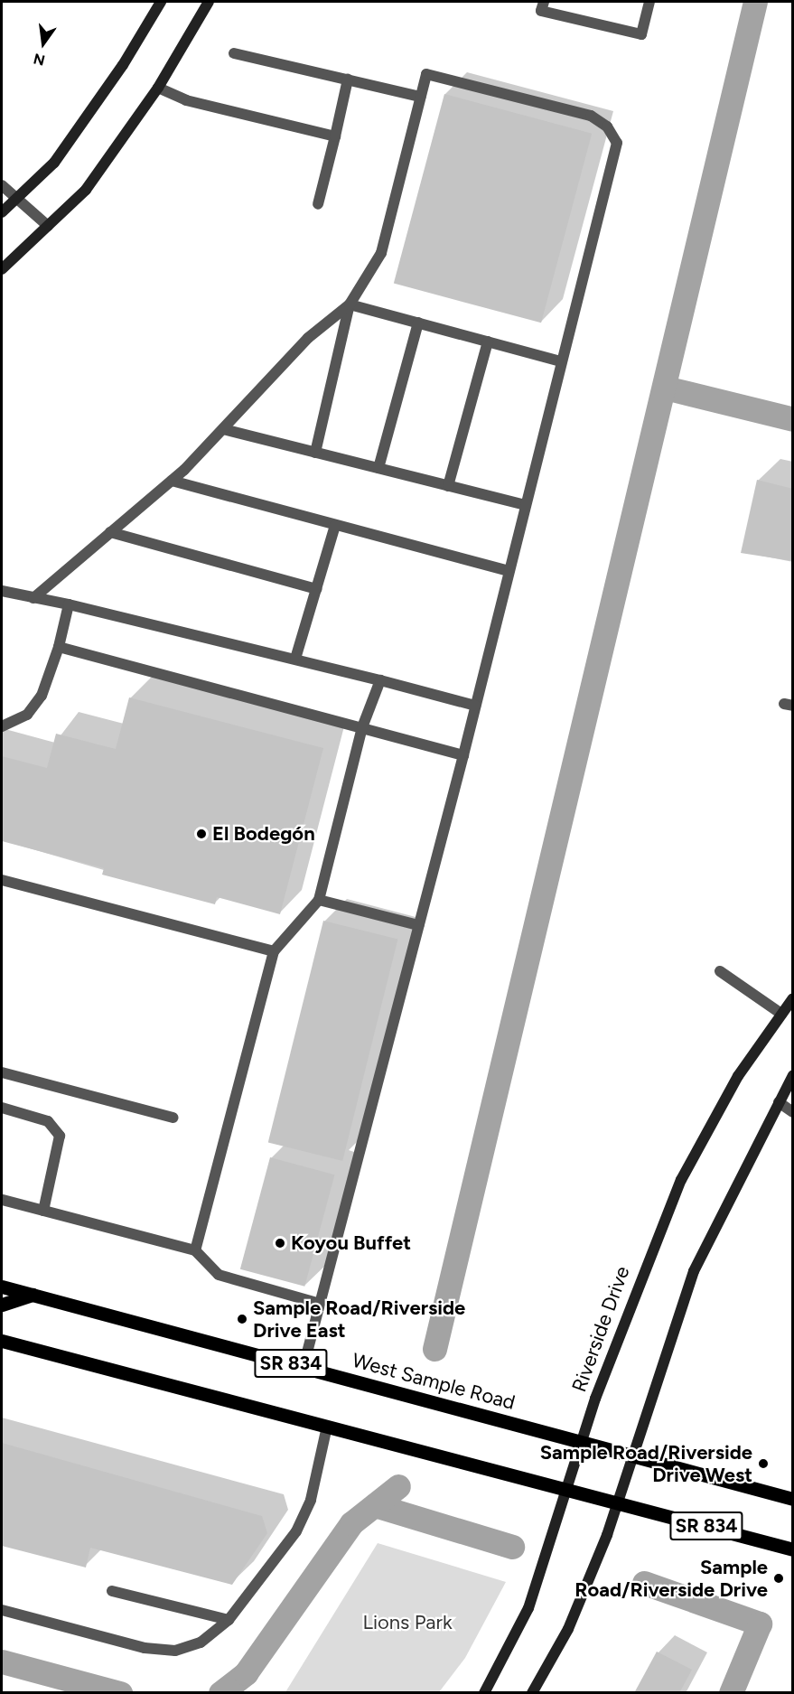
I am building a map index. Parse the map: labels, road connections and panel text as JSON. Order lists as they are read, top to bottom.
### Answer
{
  "streets": {
    "main road": ["SR 834", "West Sample Road"],
    "street": ["Riverside Drive"]
  },
  "crossings": [
    ["Riverside Drive", "SR 834"],
    ["Riverside Drive", "West Sample Road"]
  ],
  "parks": ["Lions Park"],
  "places": [
    "El Bodegón",
    "Koyou Buffet",
    "Sample Road/Riverside Drive East",
    "Sample Road/Riverside Drive West",
    "Sample Road/Riverside Drive"
  ],
  "north": "bottom"
}
